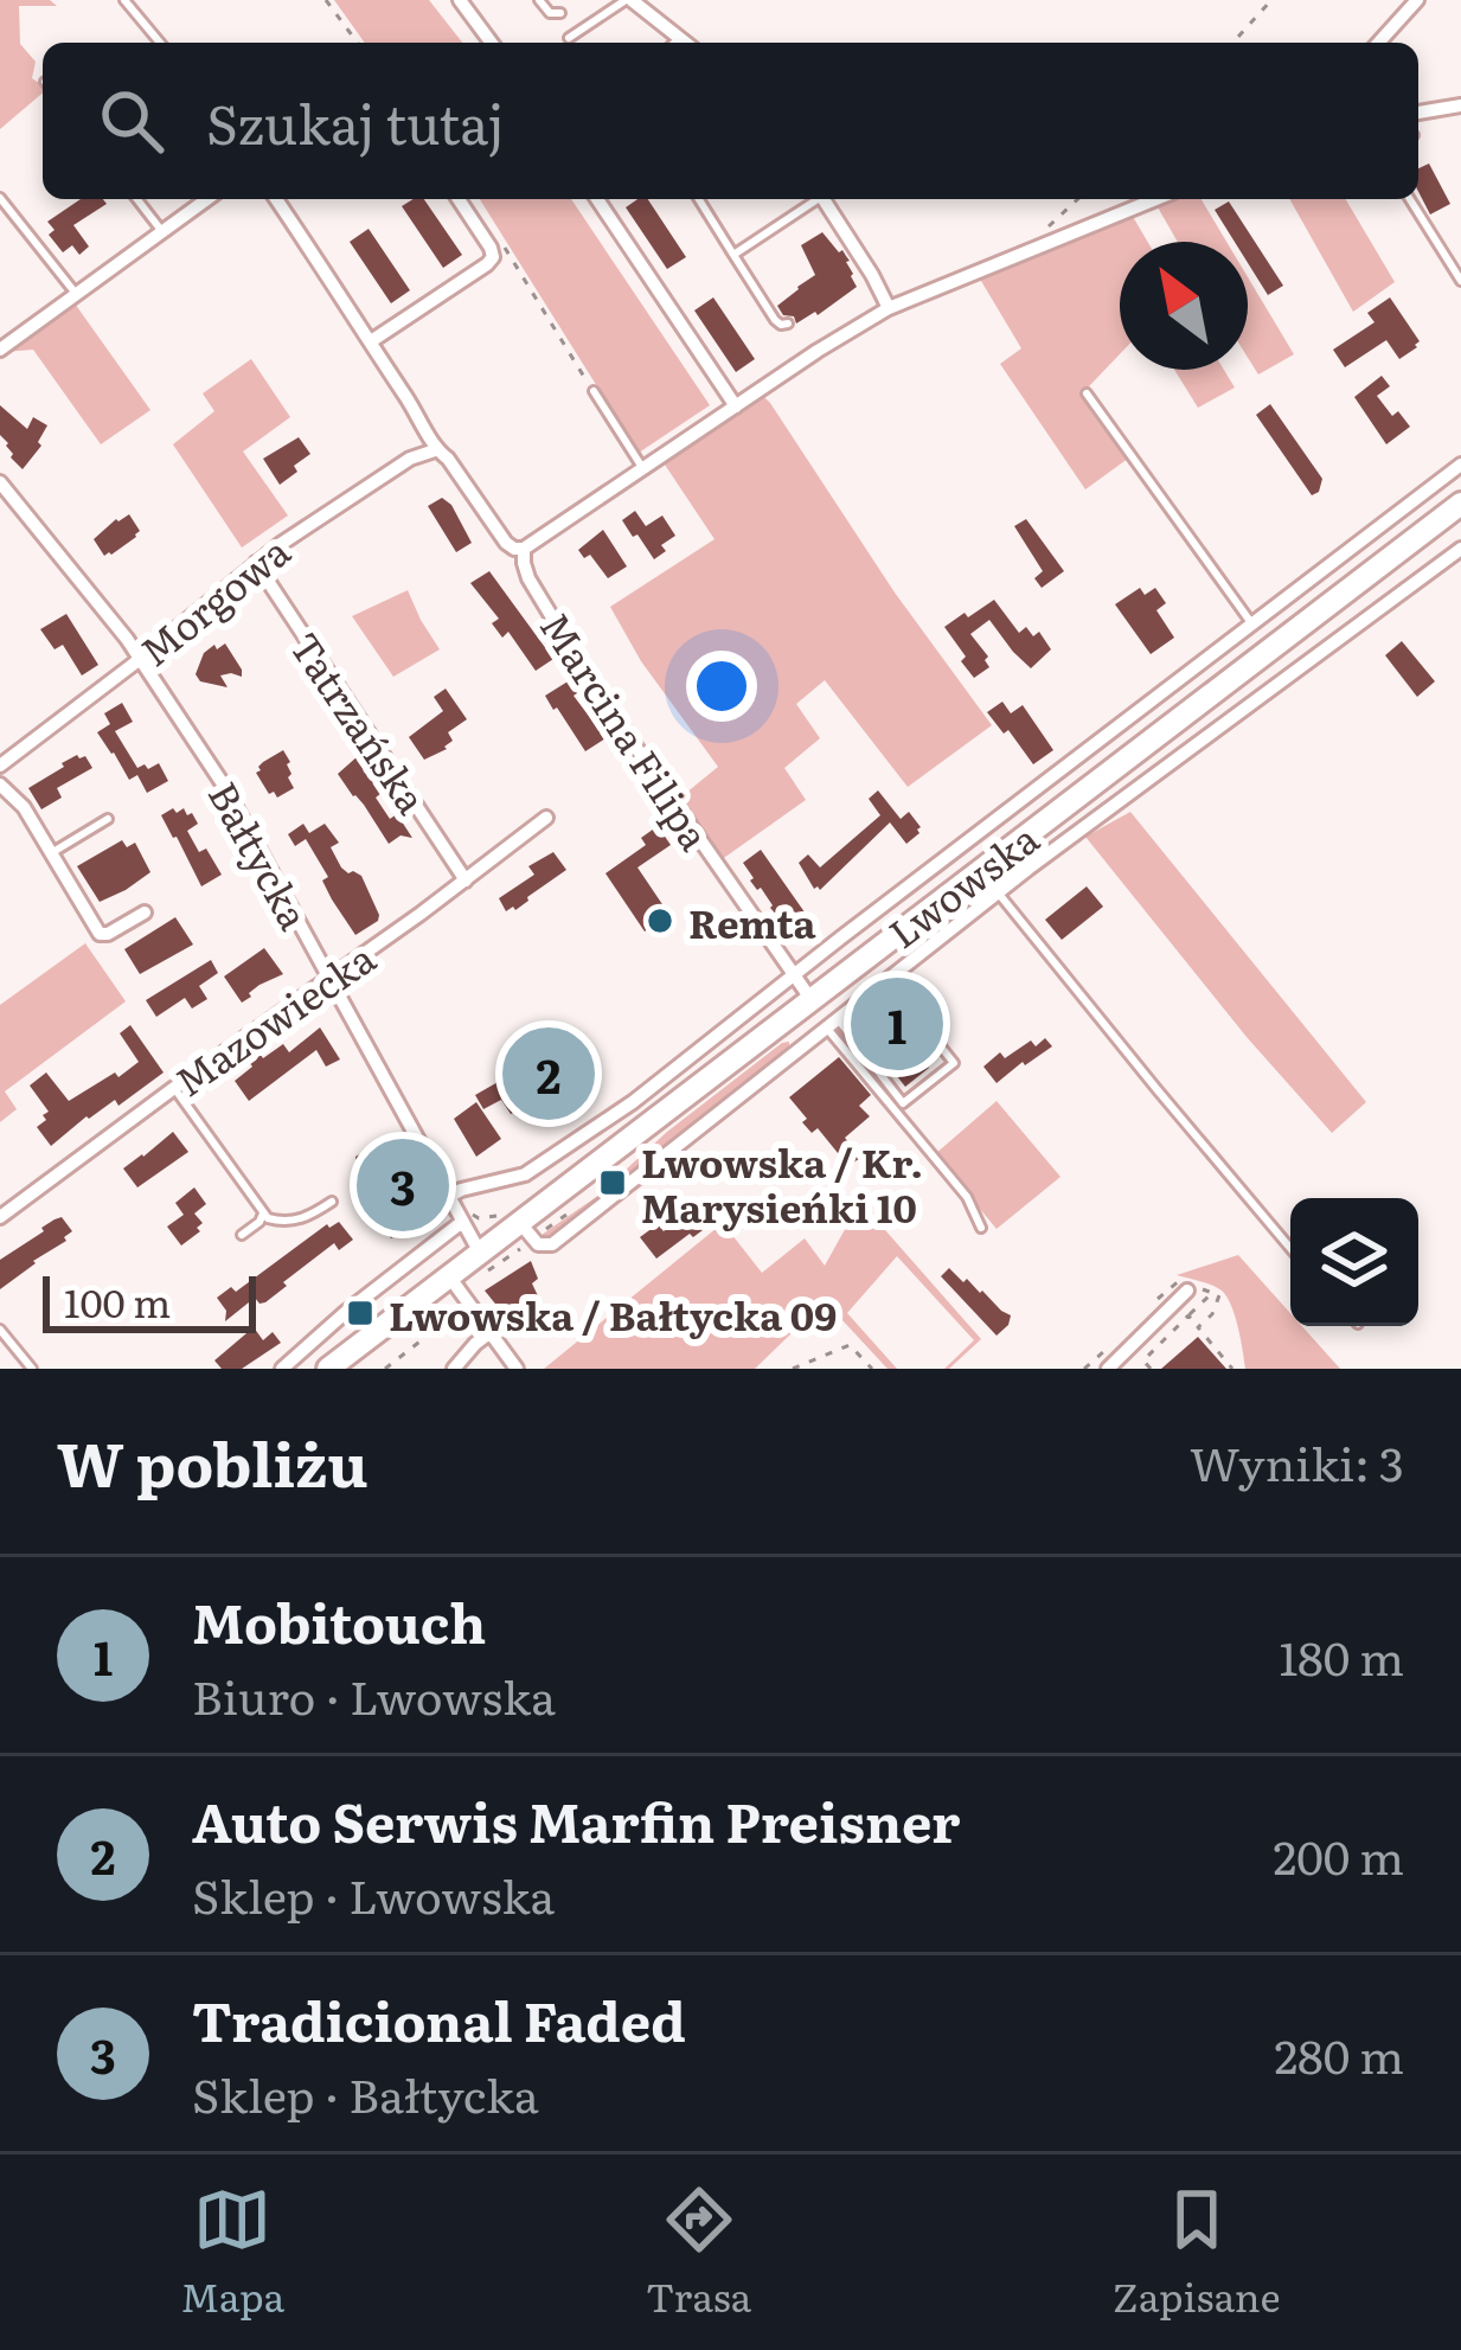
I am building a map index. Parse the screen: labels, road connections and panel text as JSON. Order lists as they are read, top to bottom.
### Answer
{
  "streets": {
    "main road": ["Lwowska"],
    "street": [
      "Morgowa",
      "Tatrzańska",
      "Marcina Filipa",
      "Bałtycka",
      "Mazowiecka"
    ]
  },
  "crossings": [
    ["Morgowa", "Tatrzańska"],
    ["Morgowa", "Marcina Filipa"],
    ["Morgowa", "Bałtycka"],
    ["Tatrzańska", "Mazowiecka"],
    ["Marcina Filipa", "Lwowska"],
    ["Bałtycka", "Lwowska"],
    ["Bałtycka", "Mazowiecka"]
  ],
  "places": {
    "other": ["Remta"],
    "transit": ["Lwowska / Kr. Marysieńki 10", "Lwowska / Bałtycka 09"]
  },
  "scale_bar": "100 m",
  "north": "top left",
  "page": {
    "search": "Szukaj tutaj",
    "pins": ["1", "2", "3"],
    "scale": "100 m",
    "heading": ["W pobliżu", "Wyniki: 3"],
    "list": [
      {
        "mark": "1",
        "name": "Mobitouch",
        "note": "Biuro · Lwowska",
        "value": "180 m"
      },
      {
        "mark": "2",
        "name": "Auto Serwis Marfin Preisner",
        "note": "Sklep · Lwowska",
        "value": "200 m"
      },
      {
        "mark": "3",
        "name": "Tradicional Faded",
        "note": "Sklep · Bałtycka",
        "value": "280 m"
      }
    ],
    "nav": ["Mapa", "Trasa", "Zapisane"]
  }
}
